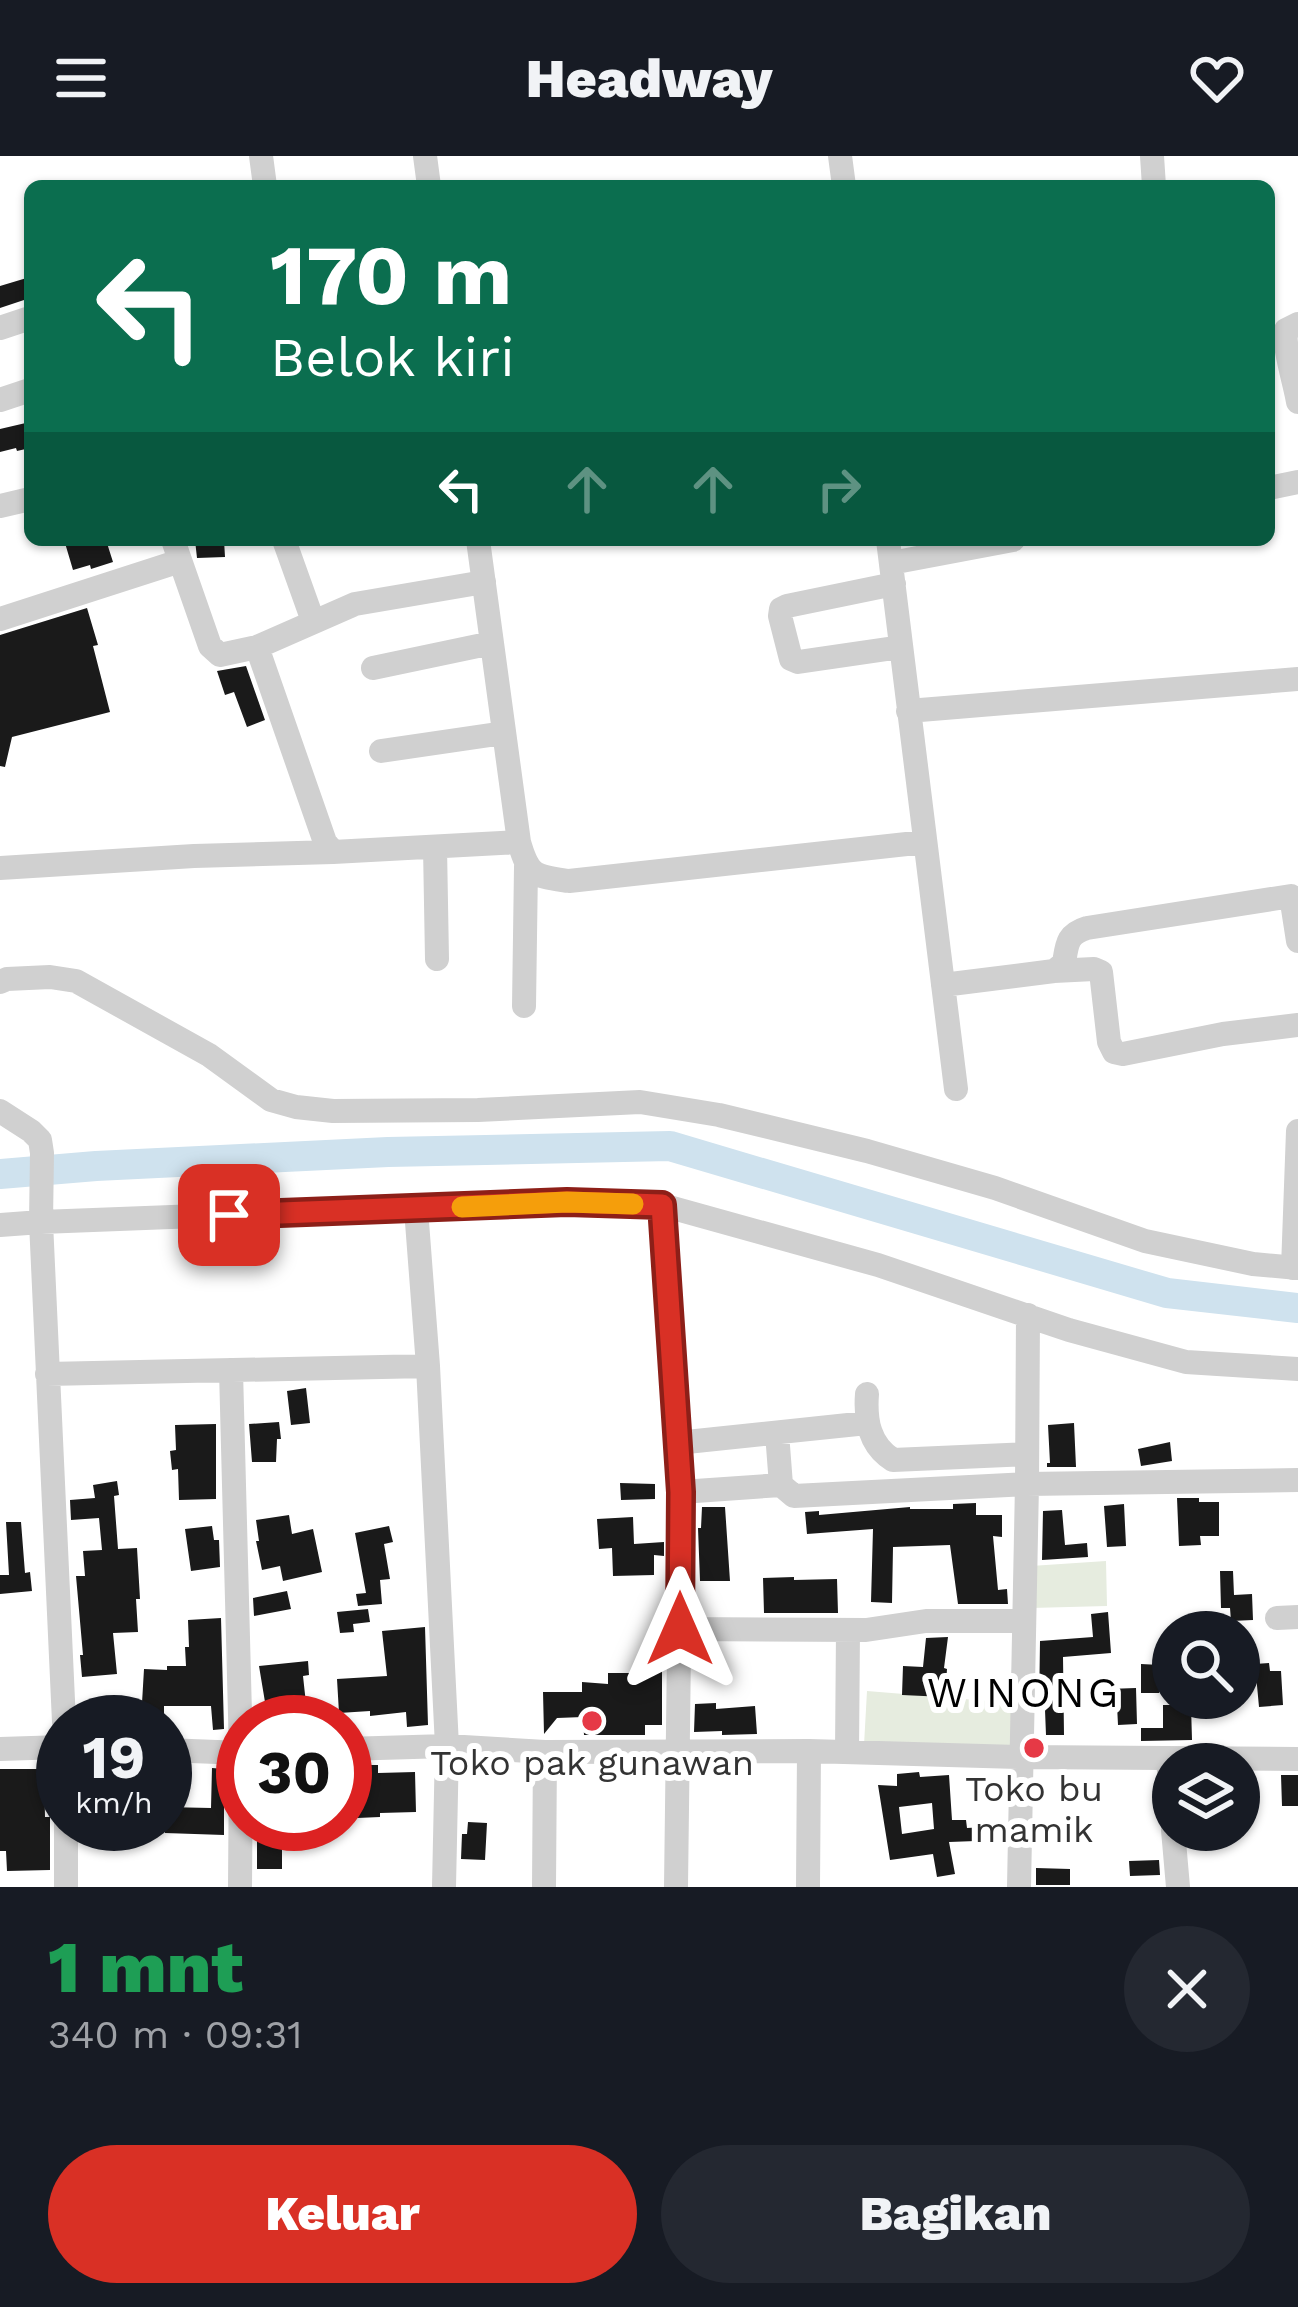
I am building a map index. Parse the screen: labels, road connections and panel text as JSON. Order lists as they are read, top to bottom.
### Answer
{
  "districts": ["WINONG"],
  "places": ["Toko pak gunawan", "Toko bu mamik"],
  "page": {
    "header": "Headway",
    "turn": ["170 m", "Belok kiri"],
    "speed": "19 km/h",
    "limit": "30",
    "heading": ["1 mnt", "340 m · 09:31"],
    "buttons": ["Keluar", "Bagikan"]
  }
}
